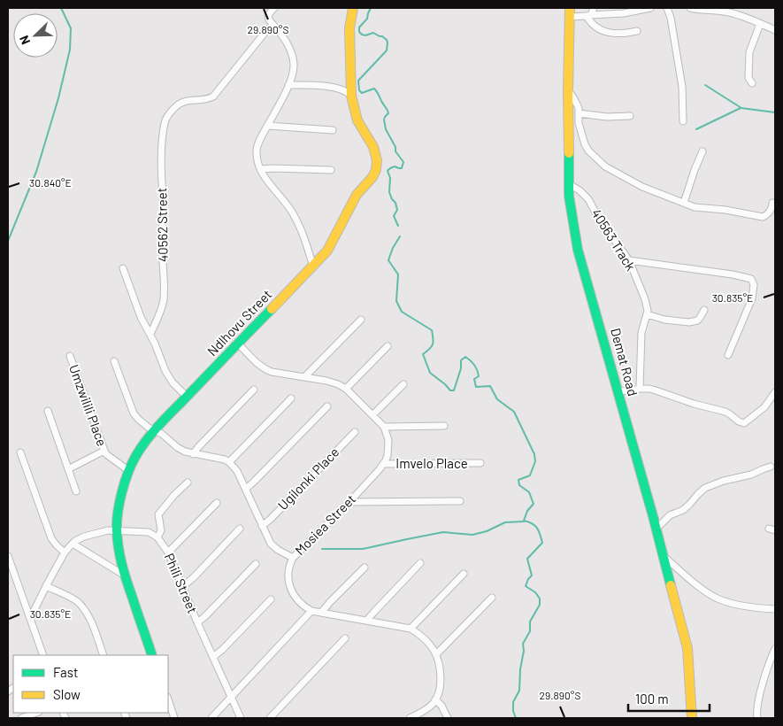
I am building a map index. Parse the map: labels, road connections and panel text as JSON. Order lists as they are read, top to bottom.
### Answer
{
  "streets": {
    "street": [
      "40562 Street",
      "40563 Track",
      "Ndlhovu Street",
      "Demat Road",
      "Umzwilili Place",
      "Imvelo Place",
      "Ugilonki Place",
      "Mosiea Street",
      "Phili Street"
    ]
  },
  "crossings": [
    ["40563 Track", "Demat Road"],
    ["Ndlhovu Street", "Umzwilili Place"],
    ["Ndlhovu Street", "Phili Street"],
    ["Imvelo Place", "Mosiea Street"]
  ],
  "legend": ["Fast", "Slow"],
  "scale_bar": "100 m",
  "north": "bottom left",
  "coordinates": ["29.890°S", "30.840°E", "30.835°E"]
}
